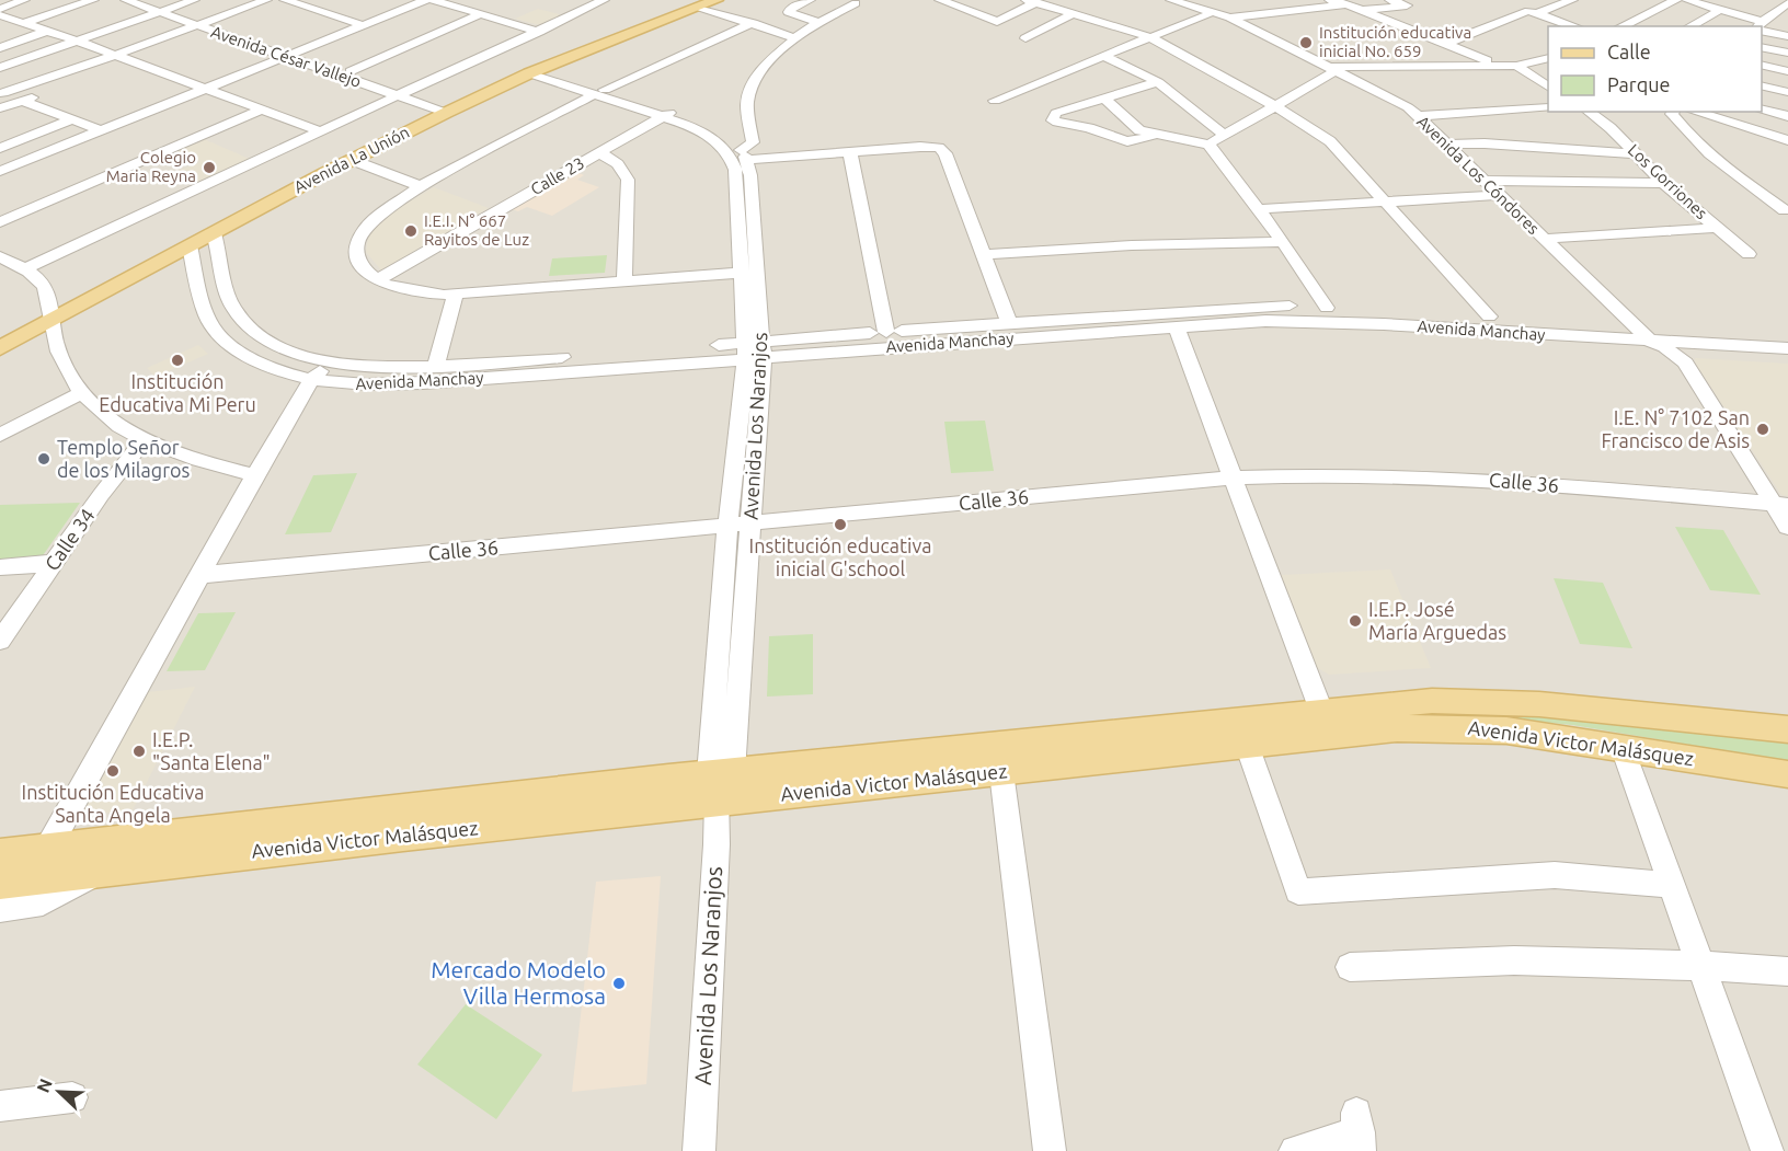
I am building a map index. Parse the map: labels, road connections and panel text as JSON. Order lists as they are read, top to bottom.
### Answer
{
  "streets": {
    "main road": ["Avenida La Unión", "Avenida Victor Malásquez"],
    "street": [
      "Avenida César Vallejo",
      "Avenida Los Cóndores",
      "Calle 23",
      "Los Gorriones",
      "Avenida Manchay",
      "Avenida Los Naranjos",
      "Calle 36",
      "Calle 34"
    ]
  },
  "crossings": [
    ["Avenida César Vallejo", "Avenida La Unión"],
    ["Avenida La Unión", "Avenida Manchay"],
    ["Avenida La Unión", "Avenida Los Naranjos"],
    ["Avenida Los Cóndores", "Avenida Manchay"],
    ["Calle 23", "Avenida Los Naranjos"],
    ["Avenida Manchay", "Avenida Los Naranjos"],
    ["Avenida Los Naranjos", "Calle 36"],
    ["Avenida Los Naranjos", "Avenida Victor Malásquez"]
  ],
  "places": [
    "Institución educativa inicial No. 659",
    "Colegio Maria Reyna",
    "I.E.I. N° 667 Rayitos de Luz",
    "Institución Educativa Mi Peru",
    "I.E. N° 7102 San Francisco de Asis",
    "Templo Señor de los Milagros",
    "Institución educativa inicial G'school",
    "I.E.P. José María Arguedas",
    "I.E.P. \"Santa Elena\"",
    "Institución Educativa Santa Angela",
    "Mercado Modelo Villa Hermosa"
  ],
  "legend": ["Calle", "Parque"],
  "north": "top left"
}
